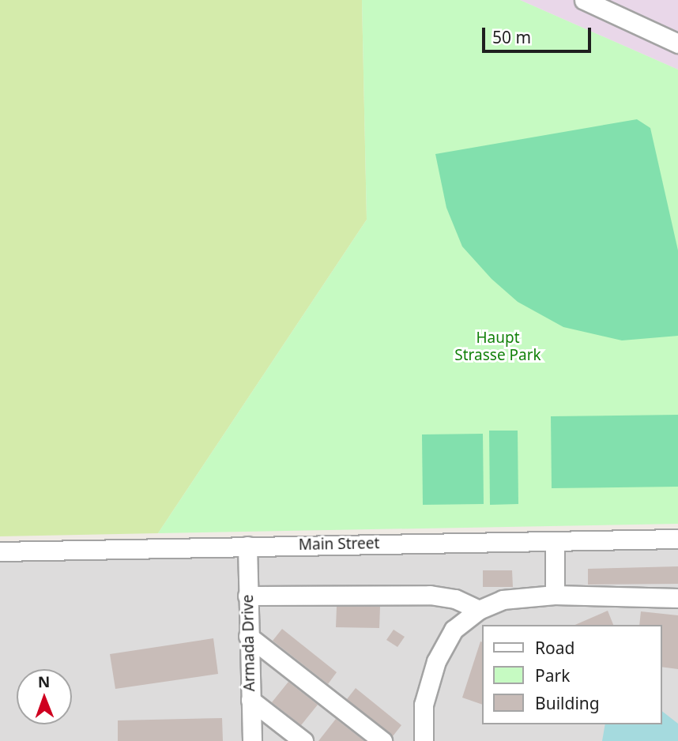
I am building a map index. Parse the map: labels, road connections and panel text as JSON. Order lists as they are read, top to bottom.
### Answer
{
  "streets": {
    "street": ["Main Street", "Armada Drive"]
  },
  "crossings": [
    ["Main Street", "Armada Drive"]
  ],
  "parks": ["Haupt Strasse Park"],
  "legend": ["Road", "Park", "Building"],
  "scale_bar": "50 m",
  "north": "top"
}
